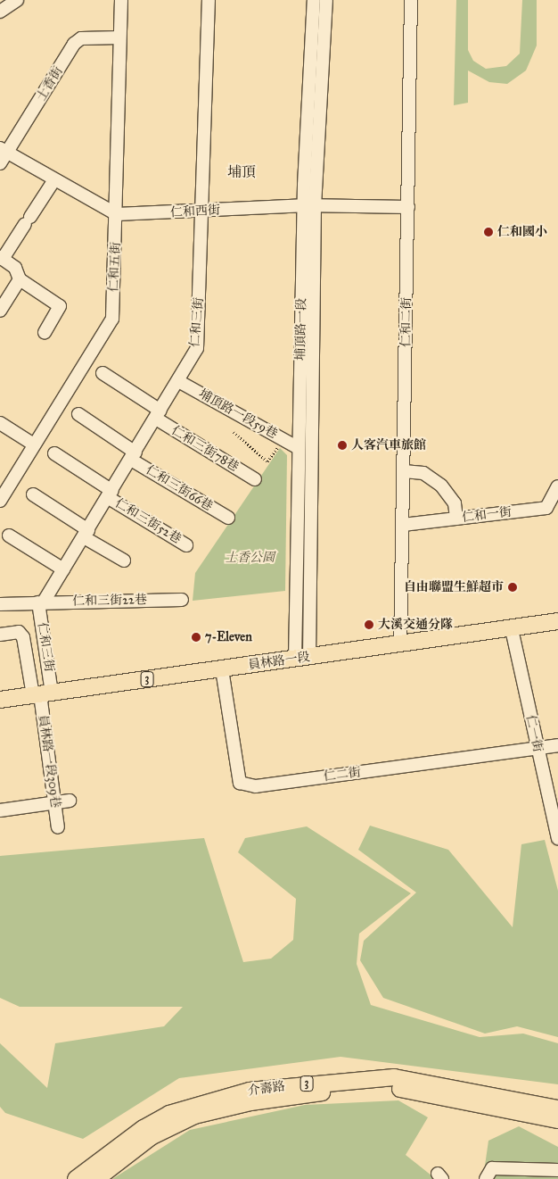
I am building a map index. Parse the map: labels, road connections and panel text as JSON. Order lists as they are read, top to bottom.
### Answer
{
  "streets": {
    "main road": ["員林路一段", "3", "介壽路"],
    "street": [
      "士香街",
      "仁和西街",
      "仁和五街",
      "仁和三街",
      "仁和二街",
      "埔頂路一段",
      "埔頂路一段59巷",
      "仁和三街78巷",
      "仁和三街66巷",
      "仁和一街",
      "仁和三街52巷",
      "仁和三街22巷",
      "仁一街",
      "員林路一段309巷",
      "仁二街"
    ]
  },
  "crossings": [
    ["士香街", "仁和西街"],
    ["士香街", "仁和五街"],
    ["仁和西街", "仁和五街"],
    ["仁和西街", "仁和三街"],
    ["仁和西街", "仁和二街"],
    ["仁和西街", "埔頂路一段"],
    ["仁和三街", "埔頂路一段59巷"],
    ["仁和三街", "仁和三街78巷"],
    ["仁和三街", "仁和三街66巷"],
    ["仁和三街", "仁和三街52巷"],
    ["仁和三街", "仁和三街22巷"],
    ["仁和三街", "員林路一段"],
    ["仁和三街", "員林路一段309巷"],
    ["仁和二街", "仁和一街"],
    ["仁和二街", "員林路一段"],
    ["埔頂路一段", "埔頂路一段59巷"],
    ["埔頂路一段", "員林路一段"],
    ["員林路一段", "仁一街"],
    ["員林路一段", "員林路一段309巷"],
    ["員林路一段", "仁二街"],
    ["仁一街", "仁二街"]
  ],
  "districts": ["埔頂"],
  "parks": ["士香公園"],
  "places": [
    "仁和國小",
    "人客汽車旅館",
    "自由聯盟生鮮超市",
    "大溪交通分隊",
    "7-Eleven"
  ]
}
